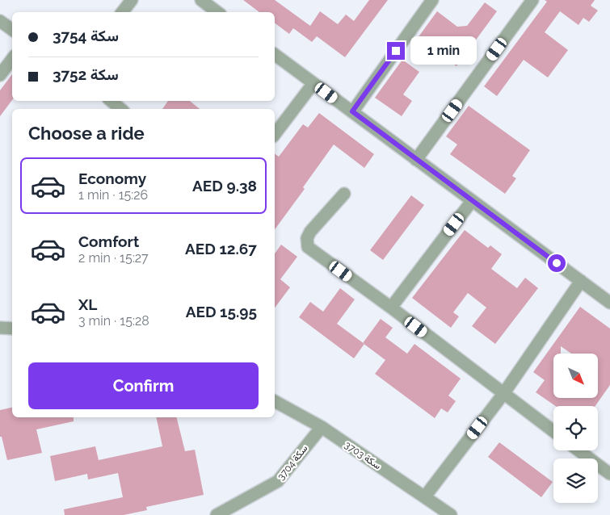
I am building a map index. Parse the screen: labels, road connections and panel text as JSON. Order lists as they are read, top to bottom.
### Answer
{
  "streets": {
    "street": ["سكة 3703", "سكة 3704"]
  },
  "crossings": [
    ["سكة 3703", "سكة 3704"]
  ],
  "north": "bottom right",
  "page": {
    "banner": ["سكة 3754", "سكة 3752"],
    "bubble": "1 min",
    "heading": "Choose a ride",
    "list": [
      {
        "name": "Economy",
        "note": "1 min · 15:26",
        "value": "AED 9.38"
      },
      {
        "name": "Comfort",
        "note": "2 min · 15:27",
        "value": "AED 12.67"
      },
      {
        "name": "XL",
        "note": "3 min · 15:28",
        "value": "AED 15.95"
      }
    ],
    "buttons": "Confirm"
  }
}
